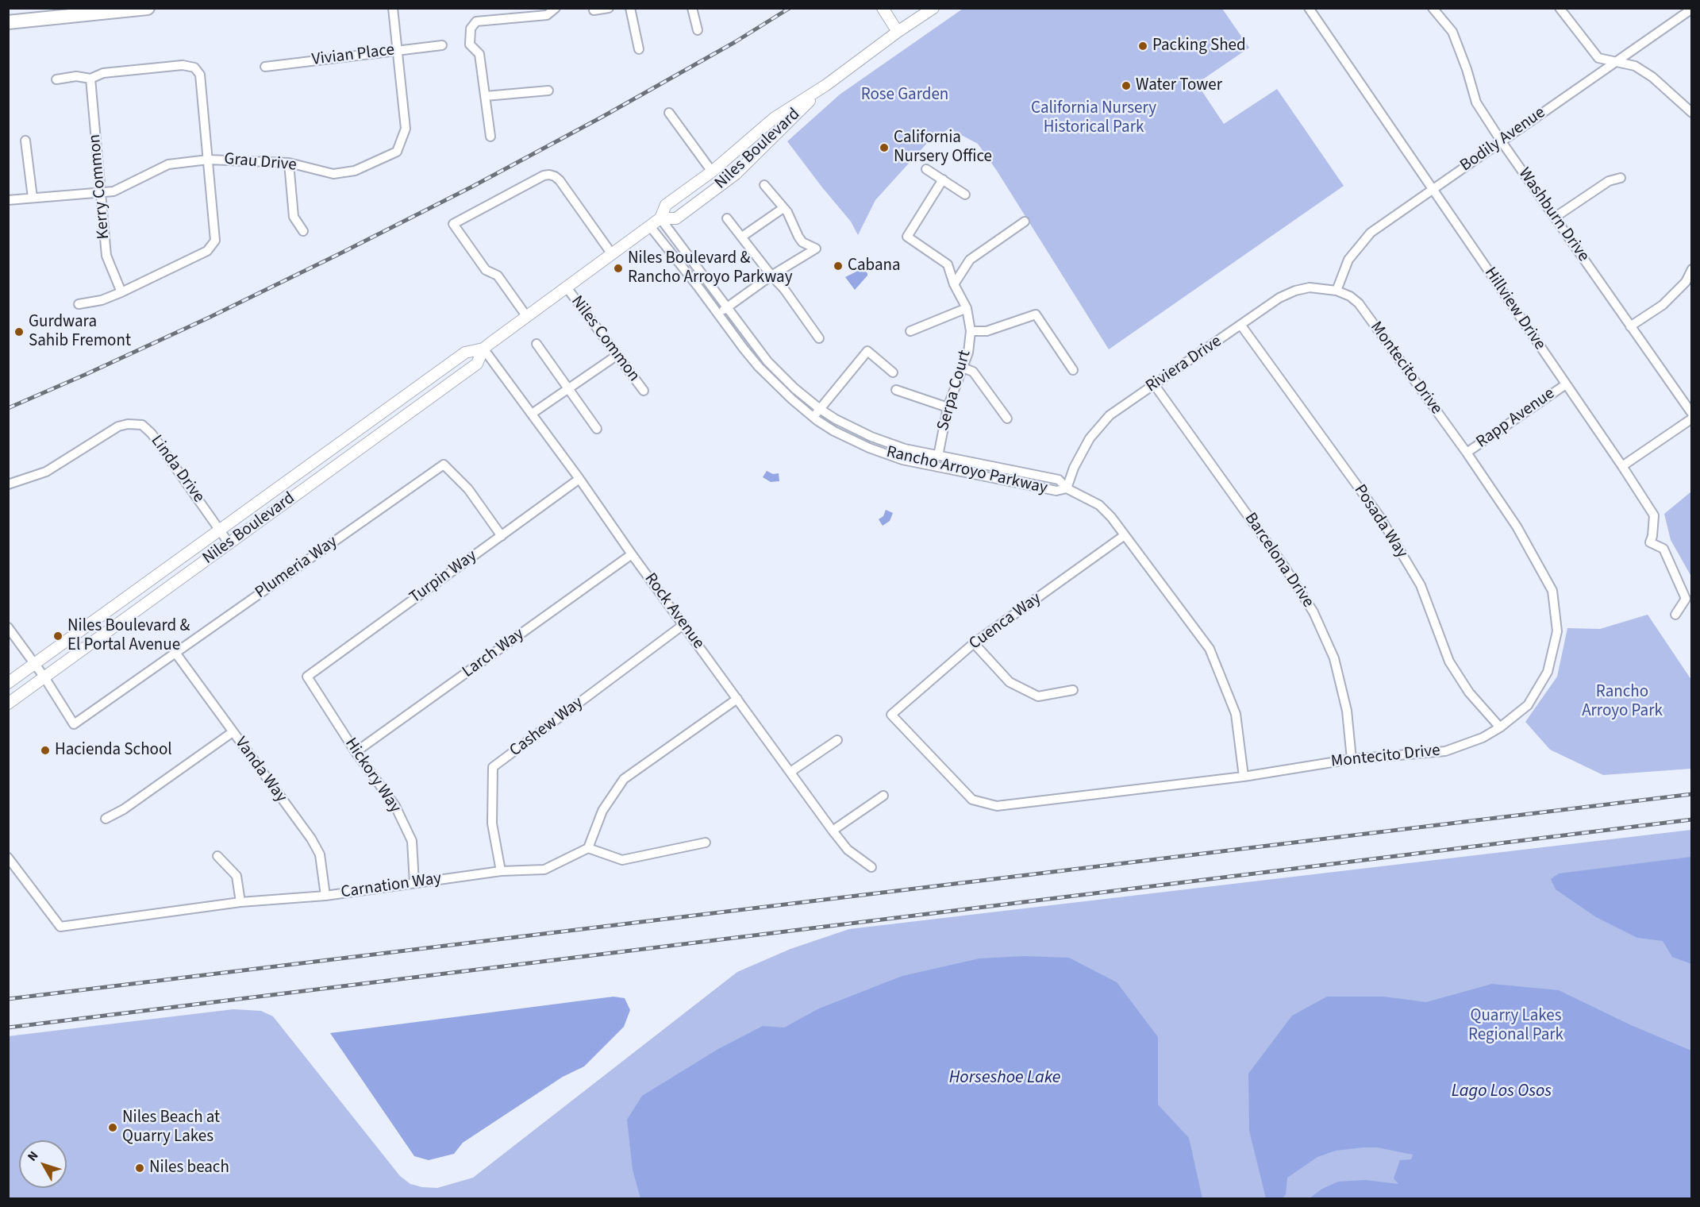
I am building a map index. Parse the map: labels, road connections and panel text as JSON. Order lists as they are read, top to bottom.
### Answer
{
  "streets": {
    "main road": ["Niles Boulevard"],
    "street": [
      "Vivian Place",
      "Bodily Avenue",
      "Grau Drive",
      "Kerry Common",
      "Washburn Drive",
      "Hillview Drive",
      "Niles Common",
      "Riviera Drive",
      "Montecito Drive",
      "Serpa Court",
      "Rapp Avenue",
      "Linda Drive",
      "Rancho Arroyo Parkway",
      "Posada Way",
      "Barcelona Drive",
      "Plumeria Way",
      "Turpin Way",
      "Rock Avenue",
      "Cuenca Way",
      "Larch Way",
      "Cashew Way",
      "Vanda Way",
      "Hickory Way",
      "Carnation Way"
    ]
  },
  "crossings": [
    ["Vivian Place", "Grau Drive"],
    ["Bodily Avenue", "Washburn Drive"],
    ["Bodily Avenue", "Hillview Drive"],
    ["Bodily Avenue", "Riviera Drive"],
    ["Bodily Avenue", "Montecito Drive"],
    ["Niles Boulevard", "Niles Common"],
    ["Niles Boulevard", "Linda Drive"],
    ["Niles Boulevard", "Rancho Arroyo Parkway"],
    ["Niles Boulevard", "Plumeria Way"],
    ["Niles Boulevard", "Rock Avenue"],
    ["Grau Drive", "Kerry Common"],
    ["Hillview Drive", "Rapp Avenue"],
    ["Riviera Drive", "Montecito Drive"],
    ["Riviera Drive", "Rancho Arroyo Parkway"],
    ["Riviera Drive", "Posada Way"],
    ["Riviera Drive", "Barcelona Drive"],
    ["Montecito Drive", "Rapp Avenue"],
    ["Montecito Drive", "Rancho Arroyo Parkway"],
    ["Montecito Drive", "Posada Way"],
    ["Montecito Drive", "Barcelona Drive"],
    ["Montecito Drive", "Cuenca Way"],
    ["Serpa Court", "Rancho Arroyo Parkway"],
    ["Rancho Arroyo Parkway", "Cuenca Way"],
    ["Plumeria Way", "Turpin Way"],
    ["Plumeria Way", "Vanda Way"],
    ["Turpin Way", "Rock Avenue"],
    ["Turpin Way", "Hickory Way"],
    ["Rock Avenue", "Larch Way"],
    ["Rock Avenue", "Cashew Way"],
    ["Larch Way", "Hickory Way"],
    ["Cashew Way", "Carnation Way"],
    ["Vanda Way", "Carnation Way"],
    ["Hickory Way", "Carnation Way"]
  ],
  "water": ["Horseshoe Lake", "Lago Los Osos"],
  "parks": [
    "Rose Garden",
    "California Nursery Historical Park",
    "Rancho Arroyo Park",
    "Quarry Lakes Regional Park"
  ],
  "places": [
    "Packing Shed",
    "Water Tower",
    "California Nursery Office",
    "Cabana",
    "Niles Boulevard & Rancho Arroyo Parkway",
    "Gurdwara Sahib Fremont",
    "Niles Boulevard & El Portal Avenue",
    "Hacienda School",
    "Niles Beach at Quarry Lakes",
    "Niles beach"
  ],
  "north": "top left"
}
